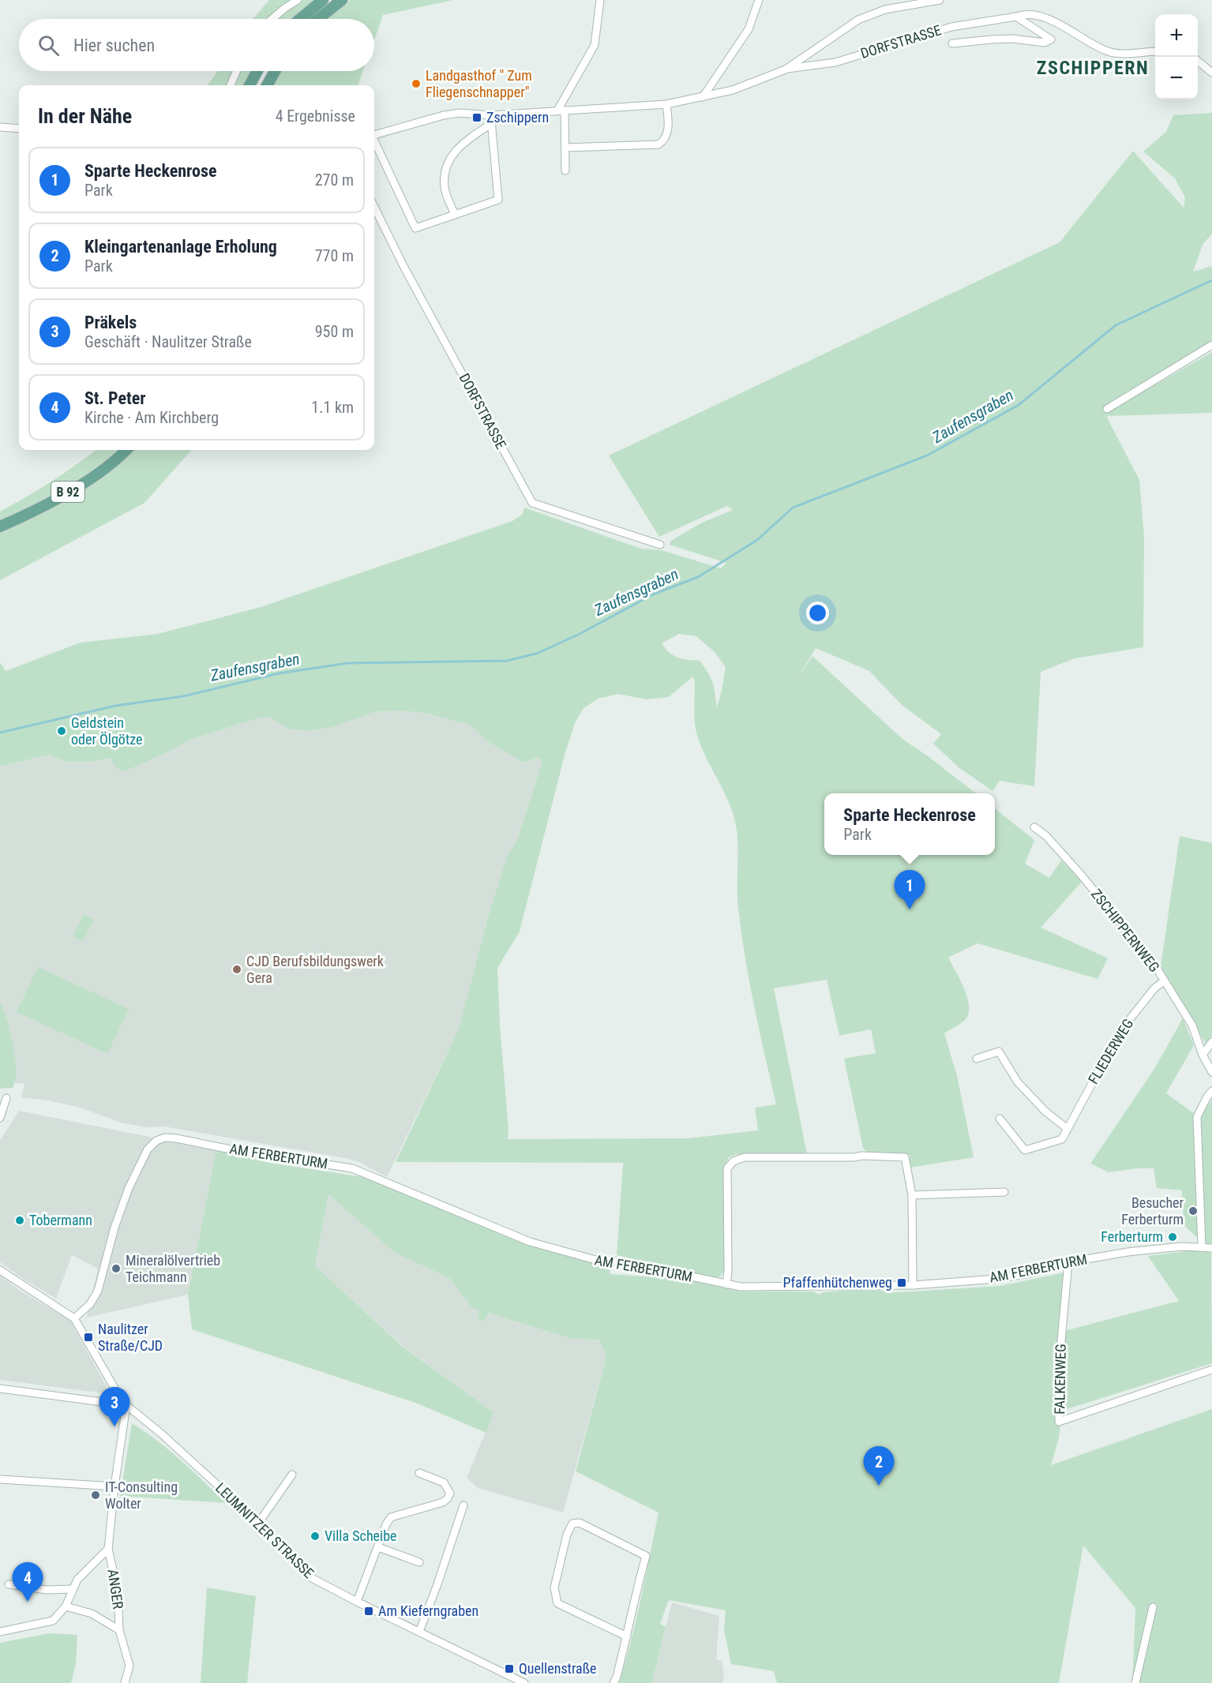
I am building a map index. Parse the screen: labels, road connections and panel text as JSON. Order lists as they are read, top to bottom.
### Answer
{
  "streets": {
    "main road": ["B 92"],
    "street": [
      "DORFSTRASSE",
      "ZSCHIPPERNWEG",
      "FLIEDERWEG",
      "AM FERBERTURM",
      "FALKENWEG",
      "LEUMNITZER STRASSE",
      "ANGER"
    ]
  },
  "crossings": [
    ["ZSCHIPPERNWEG", "FLIEDERWEG"],
    ["AM FERBERTURM", "FALKENWEG"],
    ["AM FERBERTURM", "LEUMNITZER STRASSE"],
    ["LEUMNITZER STRASSE", "ANGER"]
  ],
  "districts": ["ZSCHIPPERN"],
  "water": ["Zaufensgraben"],
  "places": {
    "other": [
      "Landgasthof \" Zum Fliegenschnapper\"",
      "Geldstein oder Ölgötze",
      "CJD Berufsbildungswerk Gera",
      "Besucher Ferberturm",
      "Tobermann",
      "Ferberturm",
      "Mineralölvertrieb Teichmann",
      "IT-Consulting Wolter",
      "Villa Scheibe"
    ],
    "transit": [
      "Zschippern",
      "Pfaffenhütchenweg",
      "Naulitzer Straße/CJD",
      "Am Kieferngraben",
      "Quellenstraße"
    ]
  },
  "page": {
    "map_buttons": ["+", "−"],
    "search": "Hier suchen",
    "heading": ["In der Nähe", "4 Ergebnisse"],
    "list": [
      {
        "mark": "1",
        "name": "Sparte Heckenrose",
        "note": "Park",
        "value": "270 m"
      },
      {
        "mark": "2",
        "name": "Kleingartenanlage Erholung",
        "note": "Park",
        "value": "770 m"
      },
      {
        "mark": "3",
        "name": "Präkels",
        "note": "Geschäft · Naulitzer Straße",
        "value": "950 m"
      },
      {
        "mark": "4",
        "name": "St. Peter",
        "note": "Kirche · Am Kirchberg",
        "value": "1.1 km"
      }
    ],
    "popup": ["Sparte Heckenrose", "Park"],
    "pins": [
      "1",
      "3",
      "2",
      "4"
    ]
  }
}
